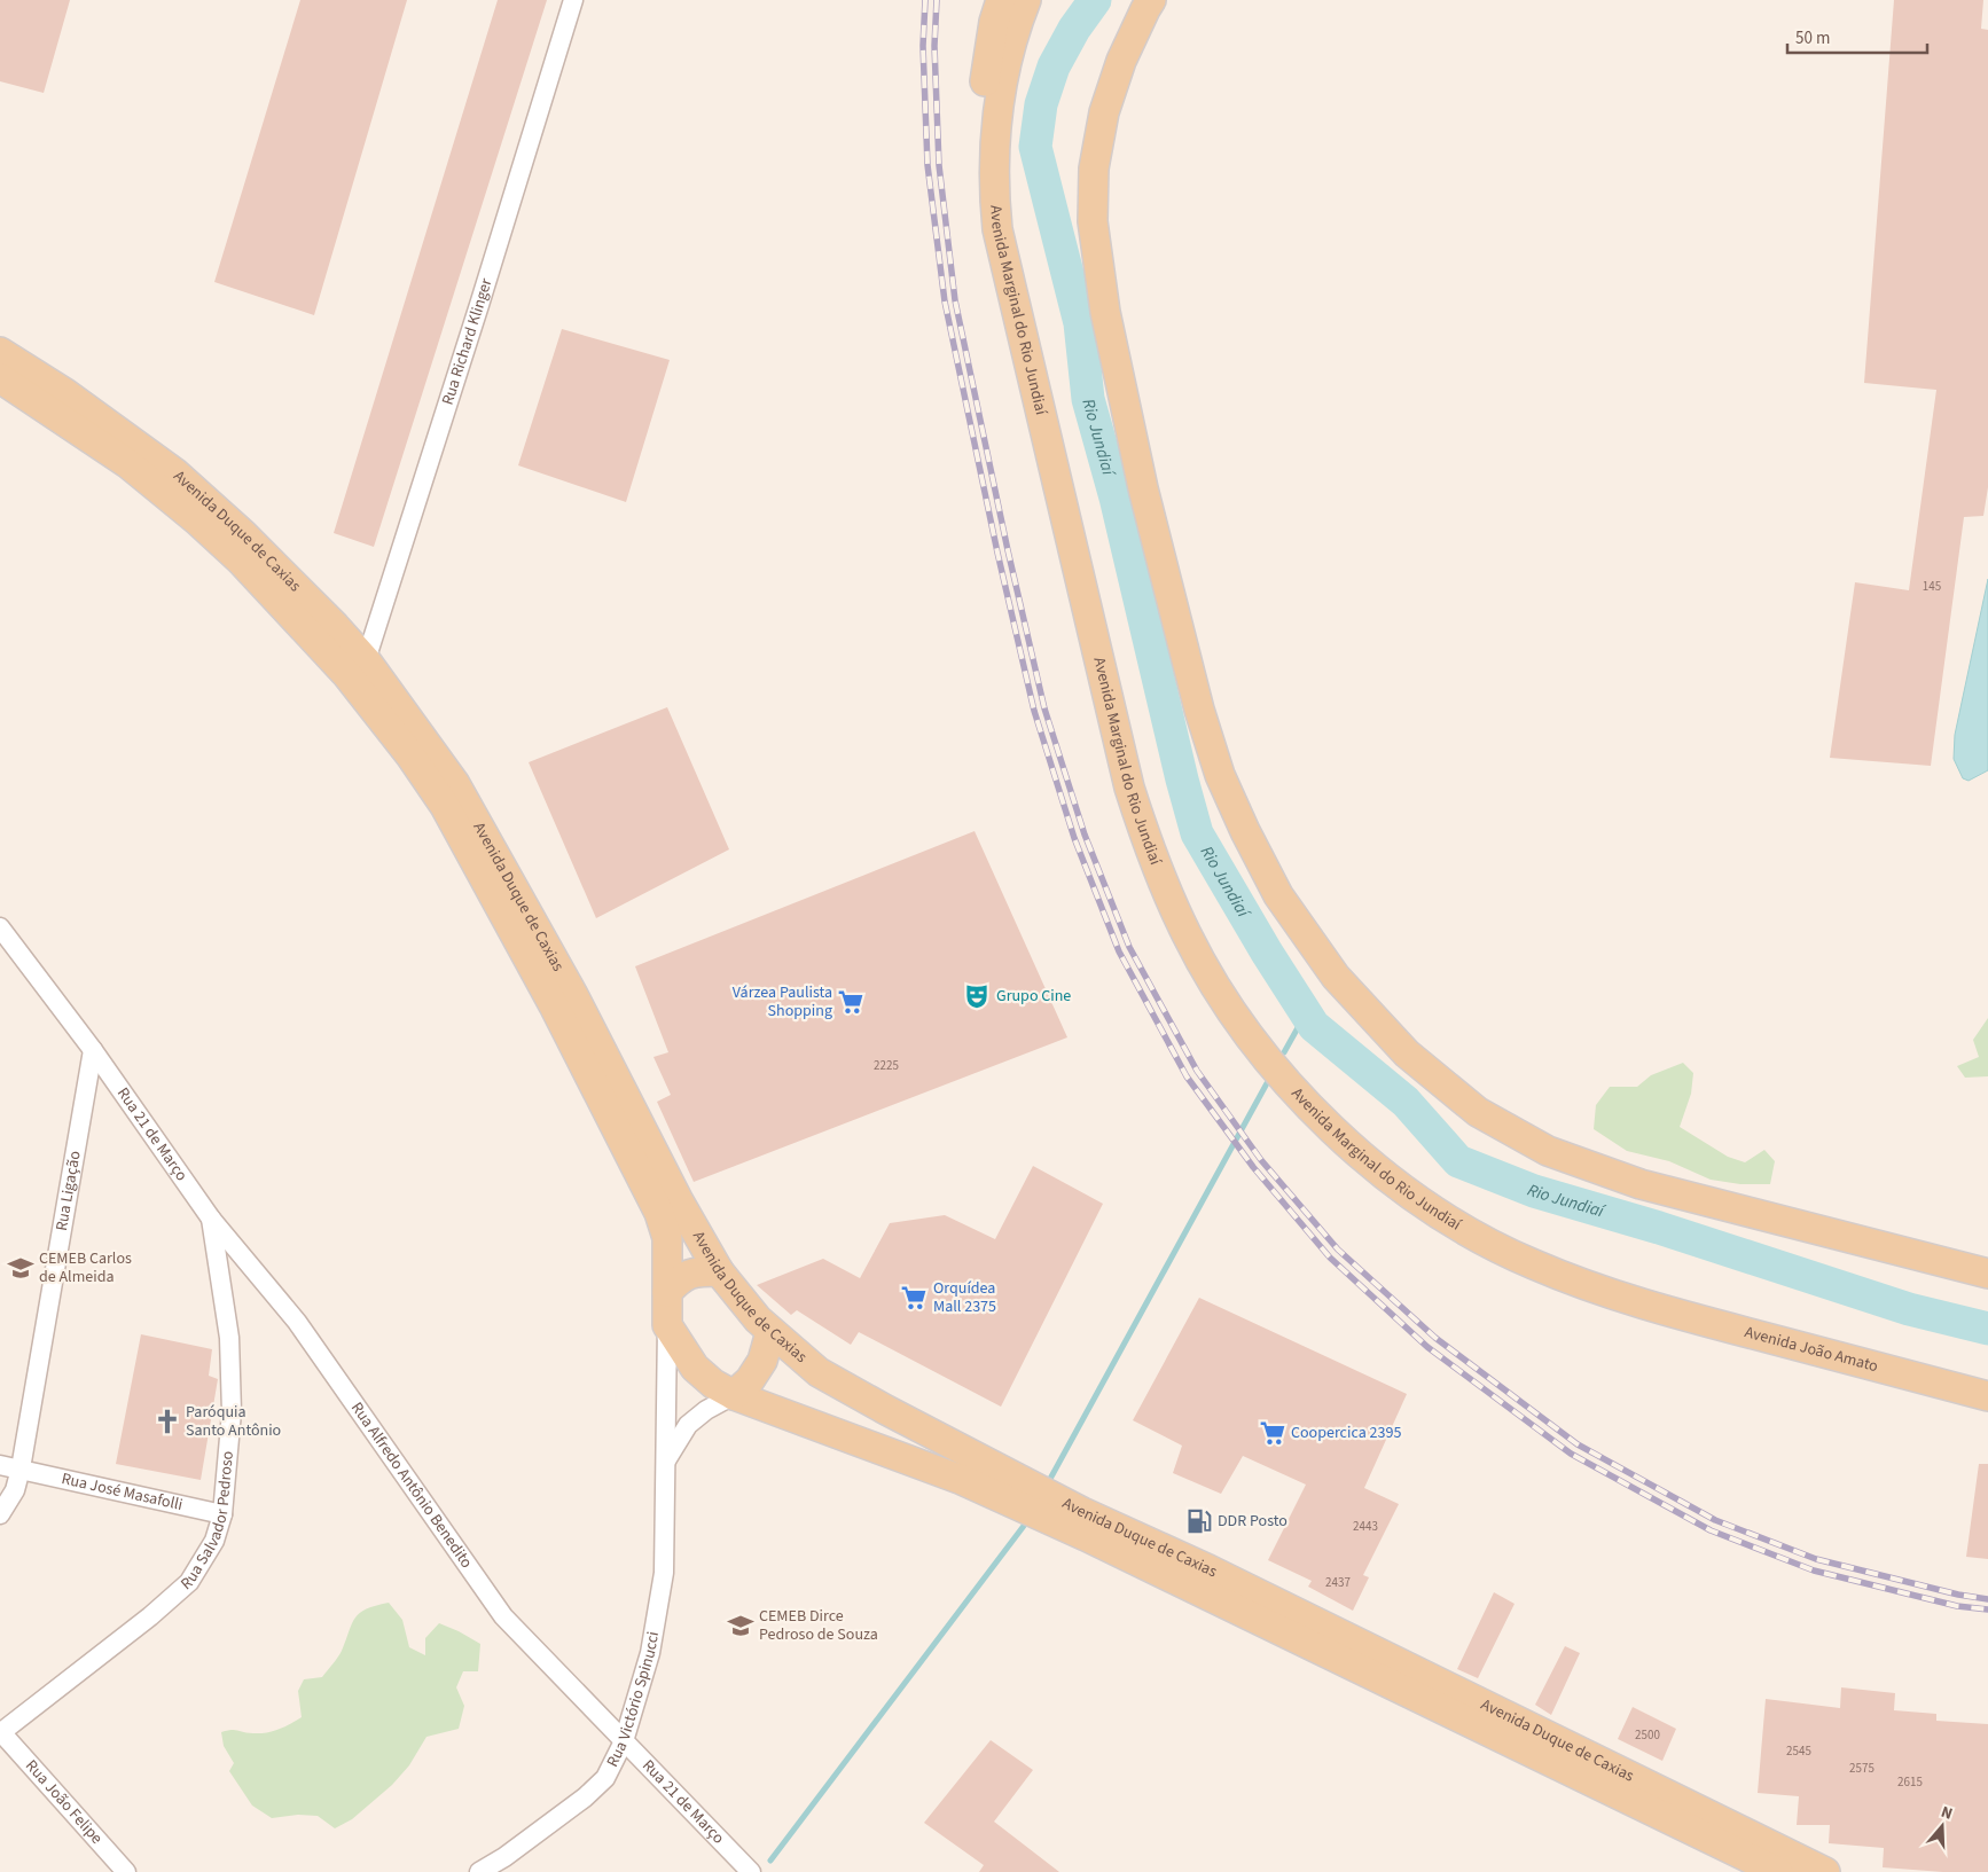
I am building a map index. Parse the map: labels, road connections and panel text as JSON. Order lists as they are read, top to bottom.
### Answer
{
  "streets": {
    "main road": ["Avenida Marginal do Rio Jundiaí", "Avenida Duque de Caxias", "Avenida João Amato"],
    "street": [
      "Rua Richard Klinger",
      "Rua 21 de Março",
      "Rua Ligação",
      "Rua Alfredo Antônio Benedito",
      "Rua José Masafolli",
      "Rua Salvador Pedroso",
      "Rua Victório Spinucci",
      "Rua João Felipe"
    ]
  },
  "crossings": [
    ["Avenida Marginal do Rio Jundiaí", "Avenida João Amato"],
    ["Rua Richard Klinger", "Avenida Duque de Caxias"],
    ["Avenida Duque de Caxias", "Rua Victório Spinucci"],
    ["Rua 21 de Março", "Rua Ligação"],
    ["Rua 21 de Março", "Rua Alfredo Antônio Benedito"],
    ["Rua 21 de Março", "Rua Salvador Pedroso"],
    ["Rua 21 de Março", "Rua Victório Spinucci"],
    ["Rua Ligação", "Rua José Masafolli"],
    ["Rua Alfredo Antônio Benedito", "Rua Salvador Pedroso"],
    ["Rua Alfredo Antônio Benedito", "Rua Victório Spinucci"],
    ["Rua José Masafolli", "Rua Salvador Pedroso"],
    ["Rua Salvador Pedroso", "Rua João Felipe"]
  ],
  "water": ["Rio Jundiaí"],
  "places": {
    "theatre": ["Grupo Cine"],
    "supermarket": ["Várzea Paulista Shopping", "Orquídea Mall 2375", "Coopercica 2395"],
    "school or university": ["CEMEB Carlos de Almeida", "CEMEB Dirce Pedroso de Souza"],
    "church": ["Paróquia Santo Antônio"],
    "fuel station": ["DDR Posto"]
  },
  "house_numbers": [
    "145",
    "2225",
    "2443",
    "2437",
    "2500",
    "2545",
    "2575",
    "2615"
  ],
  "scale_bar": "50 m",
  "north": "top"
}
